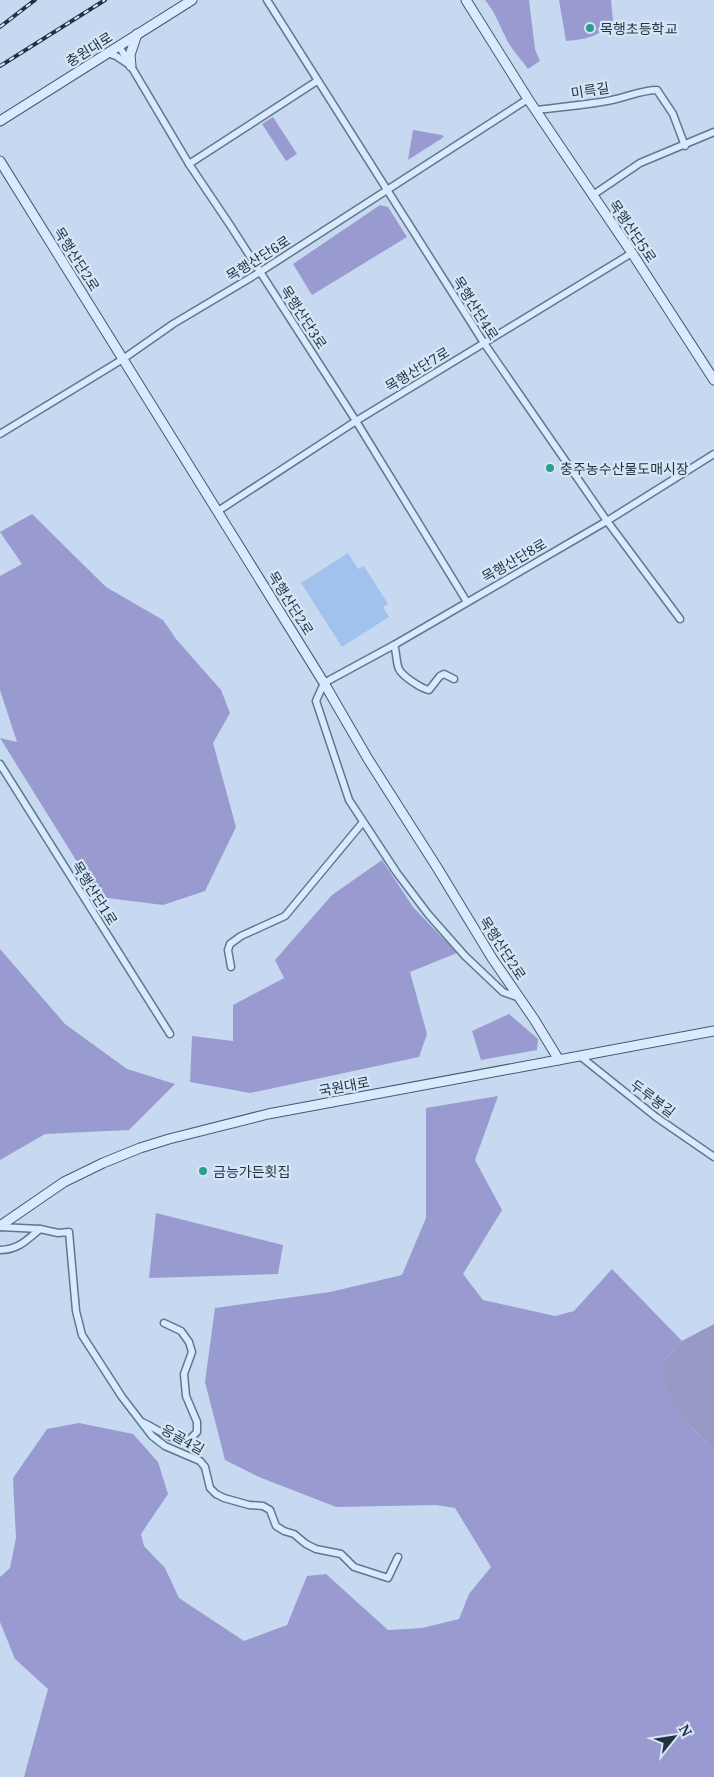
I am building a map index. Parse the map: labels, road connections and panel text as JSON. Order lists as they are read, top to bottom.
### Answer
{
  "streets": {
    "street": [
      "충원대로",
      "미륵길",
      "목행산단5로",
      "목행산단6로",
      "목행산단2로",
      "목행산단4로",
      "목행산단3로",
      "목행산단7로",
      "목행산단8로",
      "목행산단1로",
      "국원대로",
      "두루봉길",
      "응골4길"
    ]
  },
  "crossings": [
    ["충원대로", "목행산단3로"],
    ["미륵길", "목행산단5로"],
    ["목행산단5로", "목행산단6로"],
    ["목행산단5로", "목행산단7로"],
    ["목행산단6로", "목행산단2로"],
    ["목행산단6로", "목행산단4로"],
    ["목행산단6로", "목행산단3로"],
    ["목행산단2로", "목행산단7로"],
    ["목행산단2로", "목행산단8로"],
    ["목행산단2로", "국원대로"],
    ["목행산단4로", "목행산단7로"],
    ["목행산단4로", "목행산단8로"],
    ["목행산단3로", "목행산단7로"],
    ["목행산단3로", "목행산단8로"],
    ["국원대로", "두루봉길"],
    ["국원대로", "응골4길"]
  ],
  "places": ["목행초등학교", "충주농수산물도매시장", "금능가든횟집"],
  "north": "top right"
}
